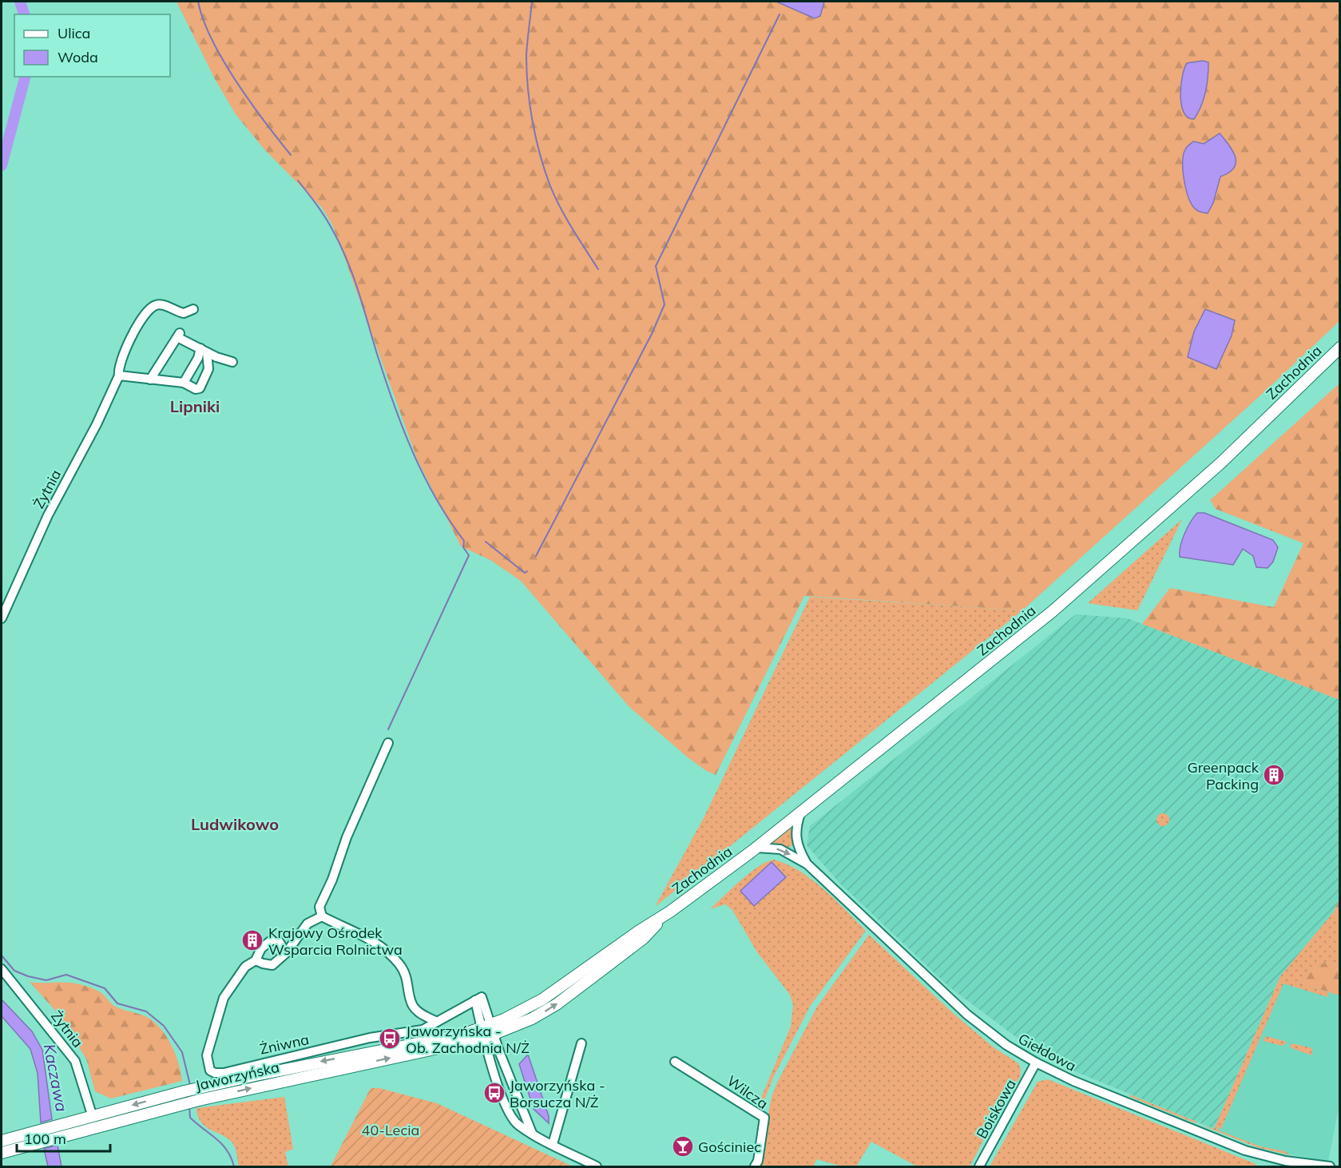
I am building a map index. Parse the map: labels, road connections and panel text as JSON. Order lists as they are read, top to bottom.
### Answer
{
  "streets": {
    "main road": ["Zachodnia", "Jaworzyńska"],
    "street": [
      "Żytnia",
      "Żniwna",
      "Giełdowa",
      "Wilcza",
      "Boiskowa"
    ]
  },
  "crossings": [
    ["Zachodnia", "Żniwna"],
    ["Zachodnia", "Giełdowa"],
    ["Zachodnia", "Jaworzyńska"],
    ["Żytnia", "Jaworzyńska"],
    ["Żniwna", "Jaworzyńska"],
    ["Giełdowa", "Boiskowa"]
  ],
  "districts": ["Lipniki", "Ludwikowo"],
  "water": ["Kaczawa"],
  "parks": ["40-Lecia"],
  "places": {
    "building": ["Greenpack Packing", "Krajowy Ośrodek Wsparcia Rolnictwa"],
    "bus stop": ["Jaworzyńska - Ob. Zachodnia N/Ż", "Jaworzyńska - Borsucza N/Ż"],
    "bar": ["Gościniec"]
  },
  "legend": ["Ulica", "Woda"],
  "scale_bar": "100 m"
}
